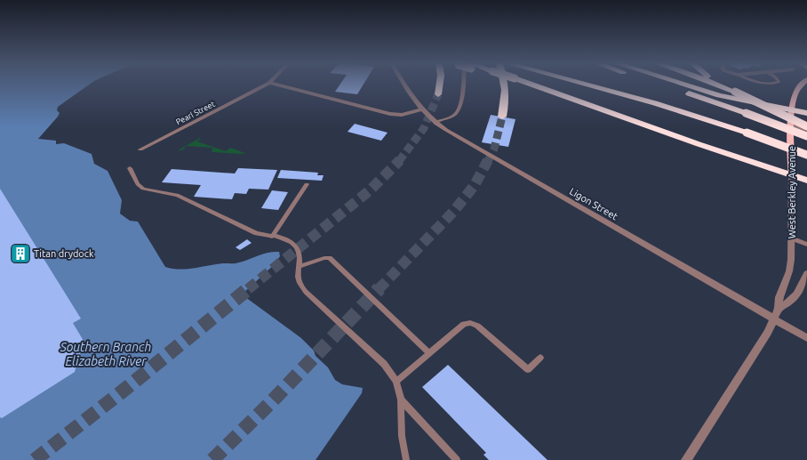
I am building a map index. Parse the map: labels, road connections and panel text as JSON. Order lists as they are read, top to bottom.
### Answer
{
  "streets": {
    "main road": ["West Berkley Avenue"],
    "street": ["Pearl Street", "Ligon Street"]
  },
  "crossings": [
    ["West Berkley Avenue", "Ligon Street"]
  ],
  "water": ["Southern Branch Elizabeth River"],
  "places": {
    "building": ["Titan drydock"]
  }
}
